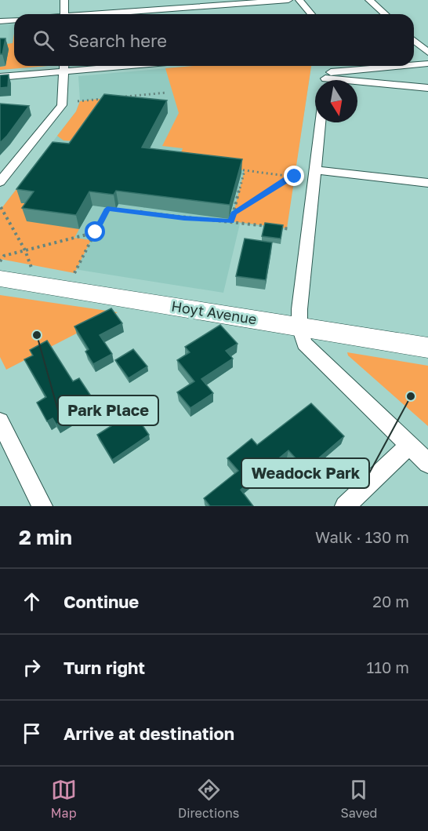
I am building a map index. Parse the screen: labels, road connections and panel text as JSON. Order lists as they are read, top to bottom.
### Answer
{
  "streets": {
    "street": ["Hoyt Avenue"]
  },
  "places": ["Park Place", "Weadock Park"],
  "north": "bottom",
  "page": {
    "search": "Search here",
    "heading": ["2 min", "Walk · 130 m"],
    "list": [
      ["Continue", "20 m"],
      ["Turn right", "110 m"],
      "Arrive at destination"
    ],
    "nav": ["Map", "Directions", "Saved"]
  }
}
